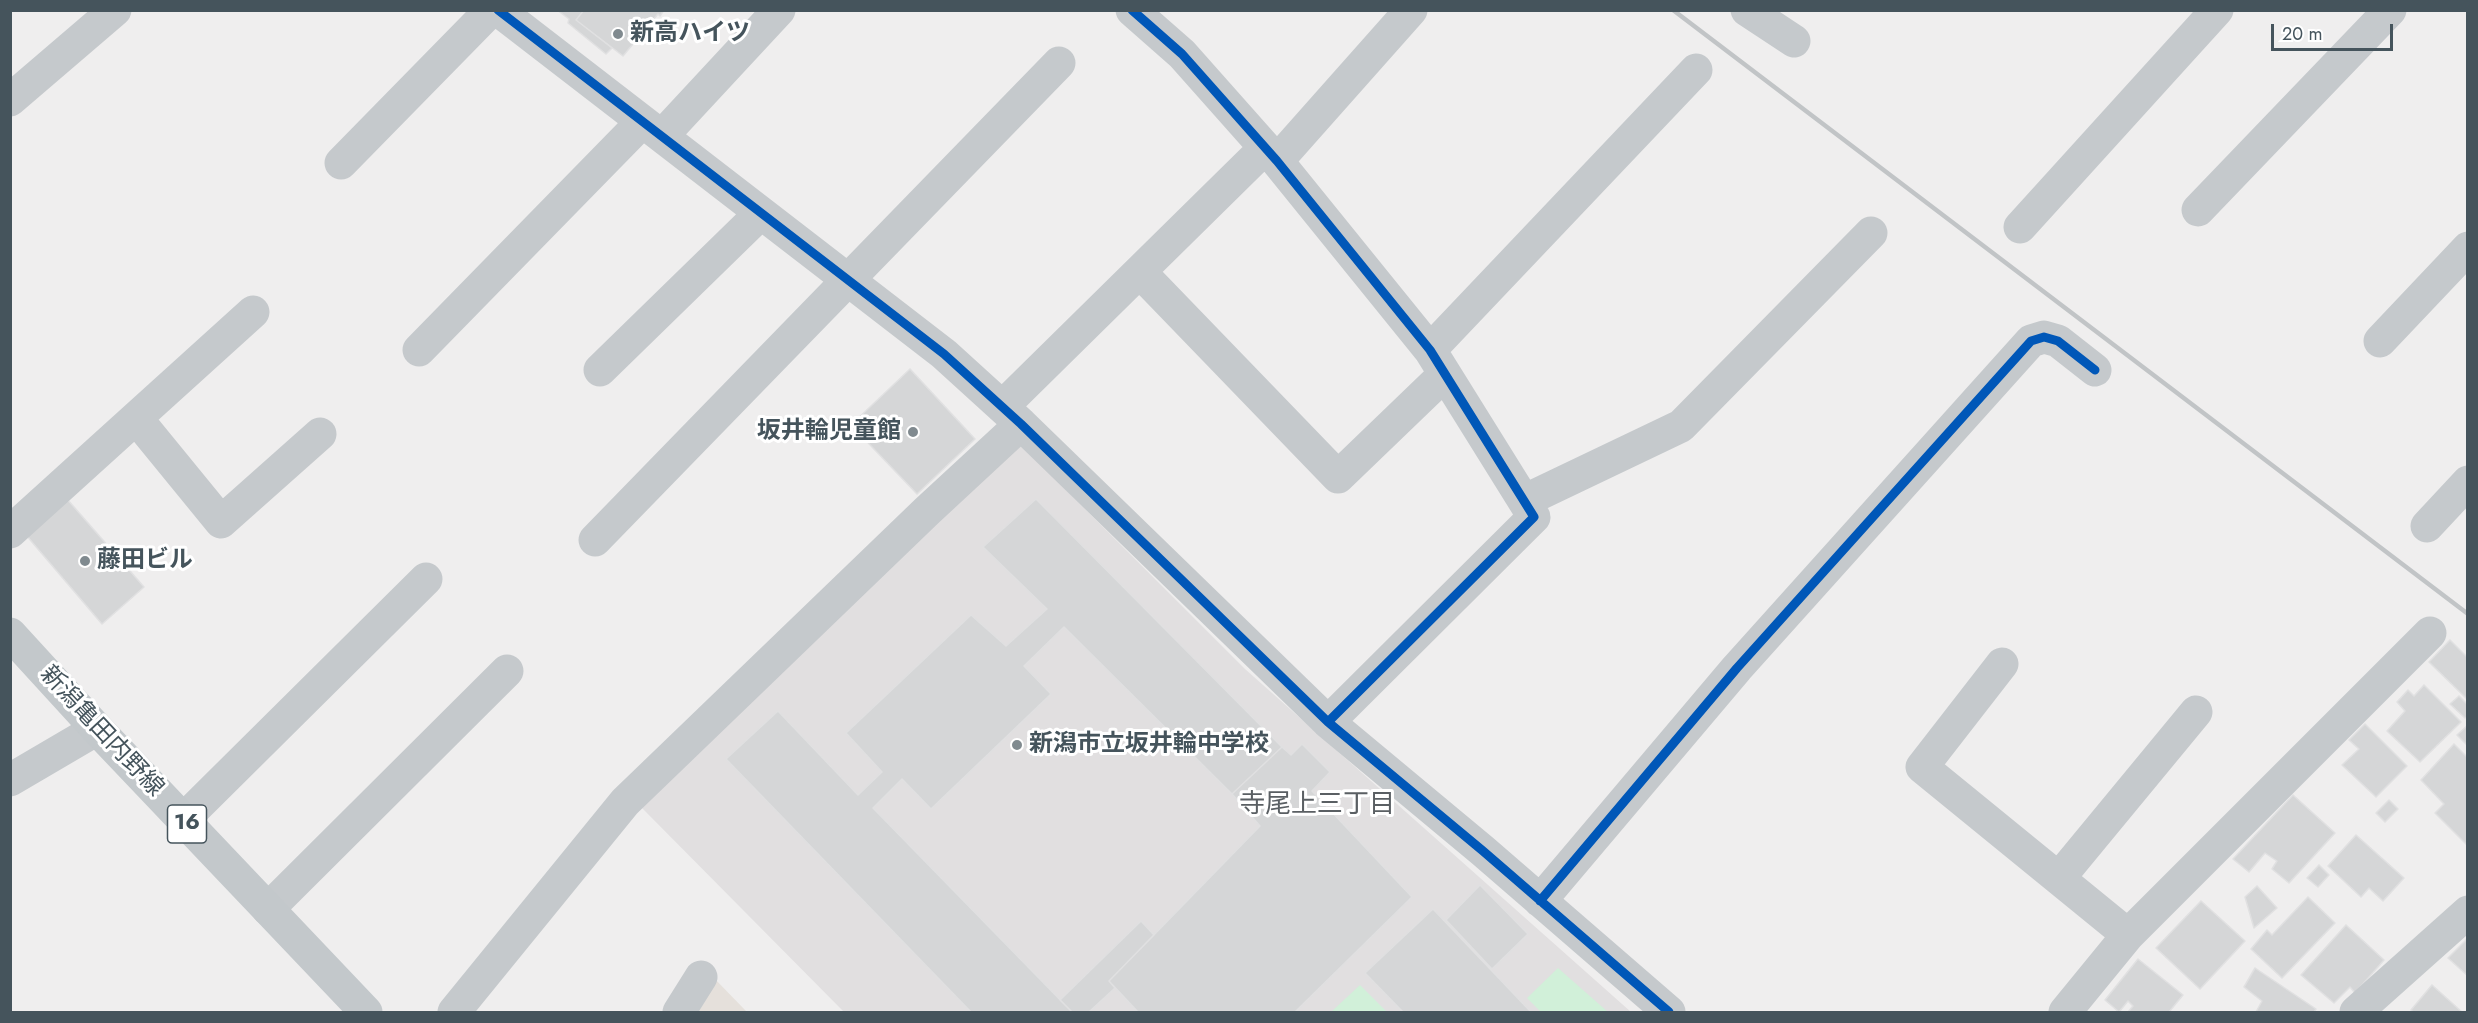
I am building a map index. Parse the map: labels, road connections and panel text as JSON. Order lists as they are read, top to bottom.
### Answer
{
  "streets": {
    "main road": ["新潟亀田内野線", "16"]
  },
  "districts": ["寺尾上三丁目"],
  "places": [
    "新高ハイツ",
    "坂井輪児童館",
    "藤田ビル",
    "新潟市立坂井輪中学校"
  ],
  "scale_bar": "20 m"
}
